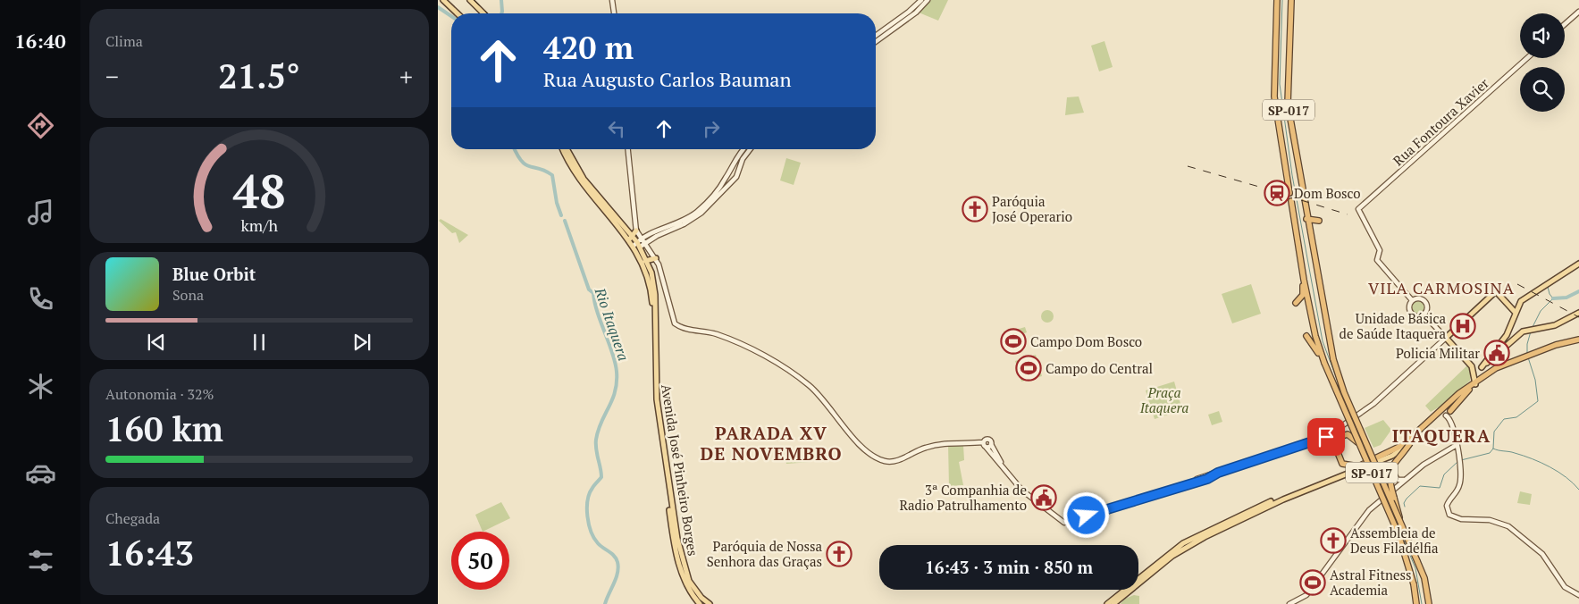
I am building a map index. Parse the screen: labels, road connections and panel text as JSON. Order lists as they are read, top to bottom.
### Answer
{
  "streets": {
    "highway": ["SP-017"],
    "main road": ["Rua Fontoura Xavier", "Avenida José Pinheiro Borges"]
  },
  "districts": ["VILA CARMOSINA", "PARADA XV DE NOVEMBRO", "ITAQUERA"],
  "water": ["Rio Itaquera"],
  "parks": ["Praça Itaquera"],
  "places": {
    "station": ["Dom Bosco"],
    "church": ["Paróquia José Operario", "Assembleia de Deus Filadélfia", "Paróquia de Nossa Senhora das Graças"],
    "hospital": ["Unidade Básica de Saúde Itaquera"],
    "sports": ["Campo Dom Bosco", "Campo do Central", "Astral Fitness Academia"],
    "public building": ["Policia Militar", "3ª Companhia de Radio Patrulhamento"]
  },
  "page": {
    "tabs": "16:40",
    "tile": [
      "Clima",
      ["Autonomia · 32%", "160 km"],
      ["Chegada", "16:43"]
    ],
    "turn": ["420 m", "Rua Augusto Carlos Bauman"],
    "heat": ["−", "21.5°", "+"],
    "song": ["Blue Orbit", "Sona"],
    "limit": "50",
    "trip": "16:43 · 3 min · 850 m",
    "gauge": ["48", "km/h"]
  }
}
